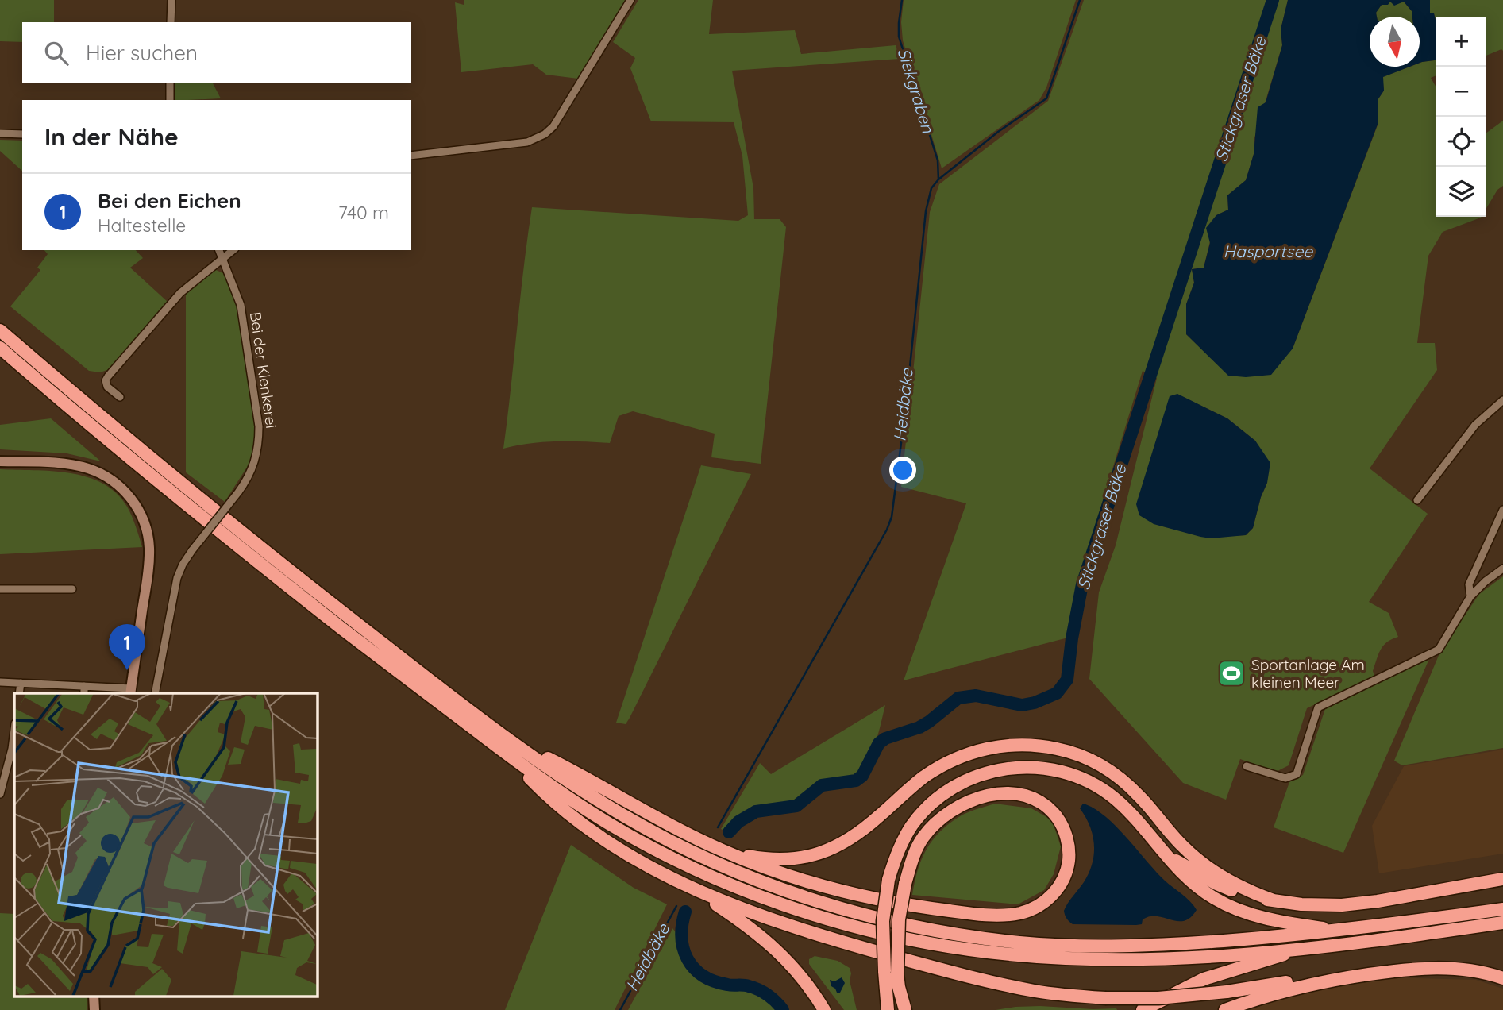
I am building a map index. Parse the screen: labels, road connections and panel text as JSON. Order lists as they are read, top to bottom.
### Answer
{
  "streets": {
    "street": ["Bei der Klenkerei"]
  },
  "water": [
    "Siekgraben",
    "Stickgraser Bäke",
    "Hasportsee",
    "Heidbäke"
  ],
  "places": {
    "sports": ["Sportanlage Am kleinen Meer"]
  },
  "north": "bottom",
  "page": {
    "map_buttons": ["+", "−"],
    "search": "Hier suchen",
    "heading": "In der Nähe",
    "list": [
      {
        "mark": "1",
        "name": "Bei den Eichen",
        "note": "Haltestelle",
        "value": "740 m"
      }
    ],
    "pins": "1"
  }
}
